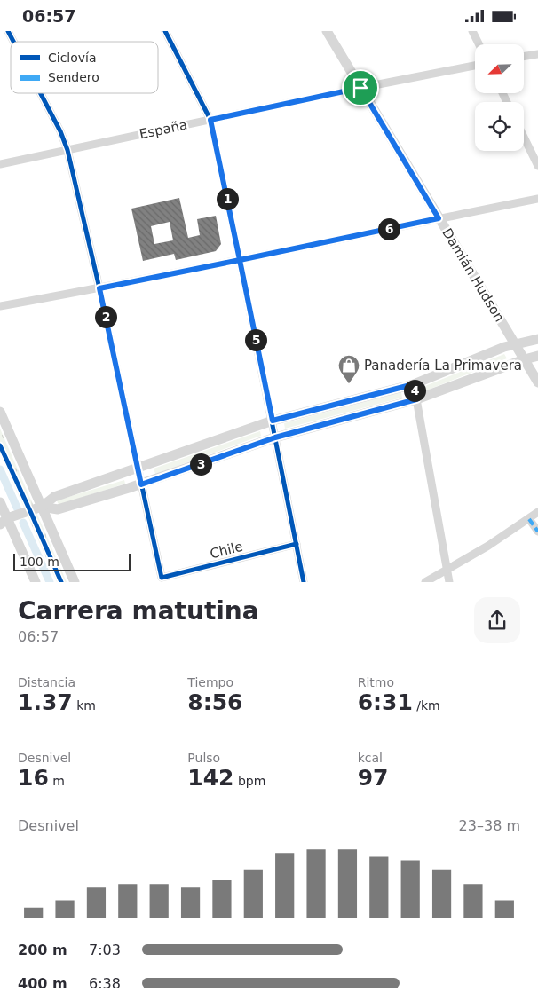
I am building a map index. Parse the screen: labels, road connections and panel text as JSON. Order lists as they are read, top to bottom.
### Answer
{
  "streets": {
    "street": ["España", "Damián Hudson", "Chile"]
  },
  "crossings": [
    ["España", "Damián Hudson"]
  ],
  "places": {
    "shop": ["Panadería La Primavera"]
  },
  "legend": ["Ciclovía", "Sendero"],
  "scale_bar": "100 m",
  "north": "bottom left",
  "page": {
    "status": "06:57",
    "pins": [
      "1",
      "6",
      "2",
      "5",
      "4",
      "3"
    ],
    "scale": "100 m",
    "heading": ["Carrera matutina", "06:57"],
    "stats": [
      ["Distancia", "1.37 km"],
      ["Tiempo", "8:56"],
      ["Ritmo", "6:31 /km"],
      ["Desnivel", "16 m"],
      ["Pulso", "142 bpm"],
      ["kcal", "97"]
    ],
    "chart": ["Desnivel", "23–38 m"],
    "list": [
      {
        "name": "200 m",
        "note": "7:03"
      },
      {
        "name": "400 m",
        "note": "6:38"
      }
    ]
  }
}
